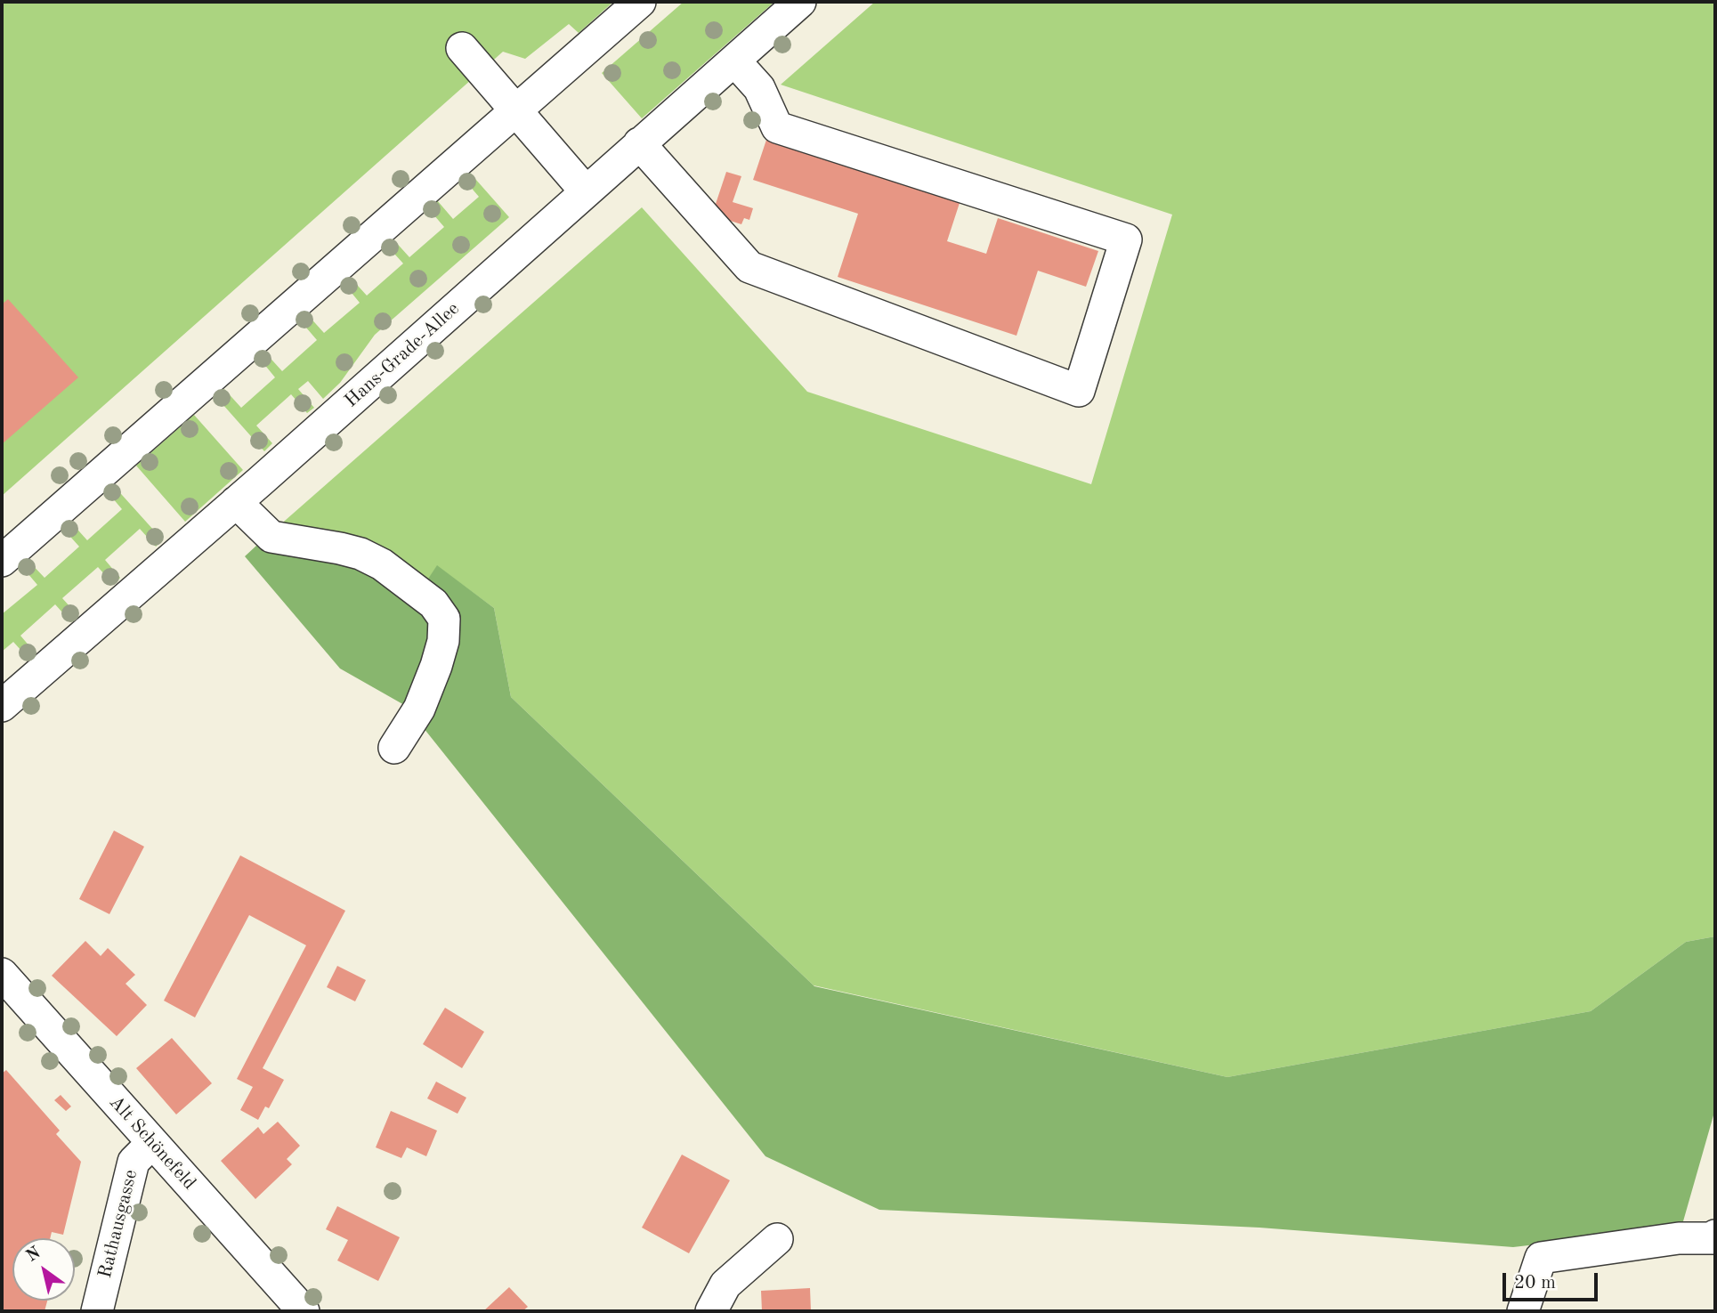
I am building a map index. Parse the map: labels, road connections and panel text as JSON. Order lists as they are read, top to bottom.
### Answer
{
  "streets": {
    "street": ["Hans-Grade-Allee", "Alt Schönefeld", "Rathausgasse"]
  },
  "crossings": [
    ["Alt Schönefeld", "Rathausgasse"]
  ],
  "scale_bar": "20 m",
  "north": "top left"
}
